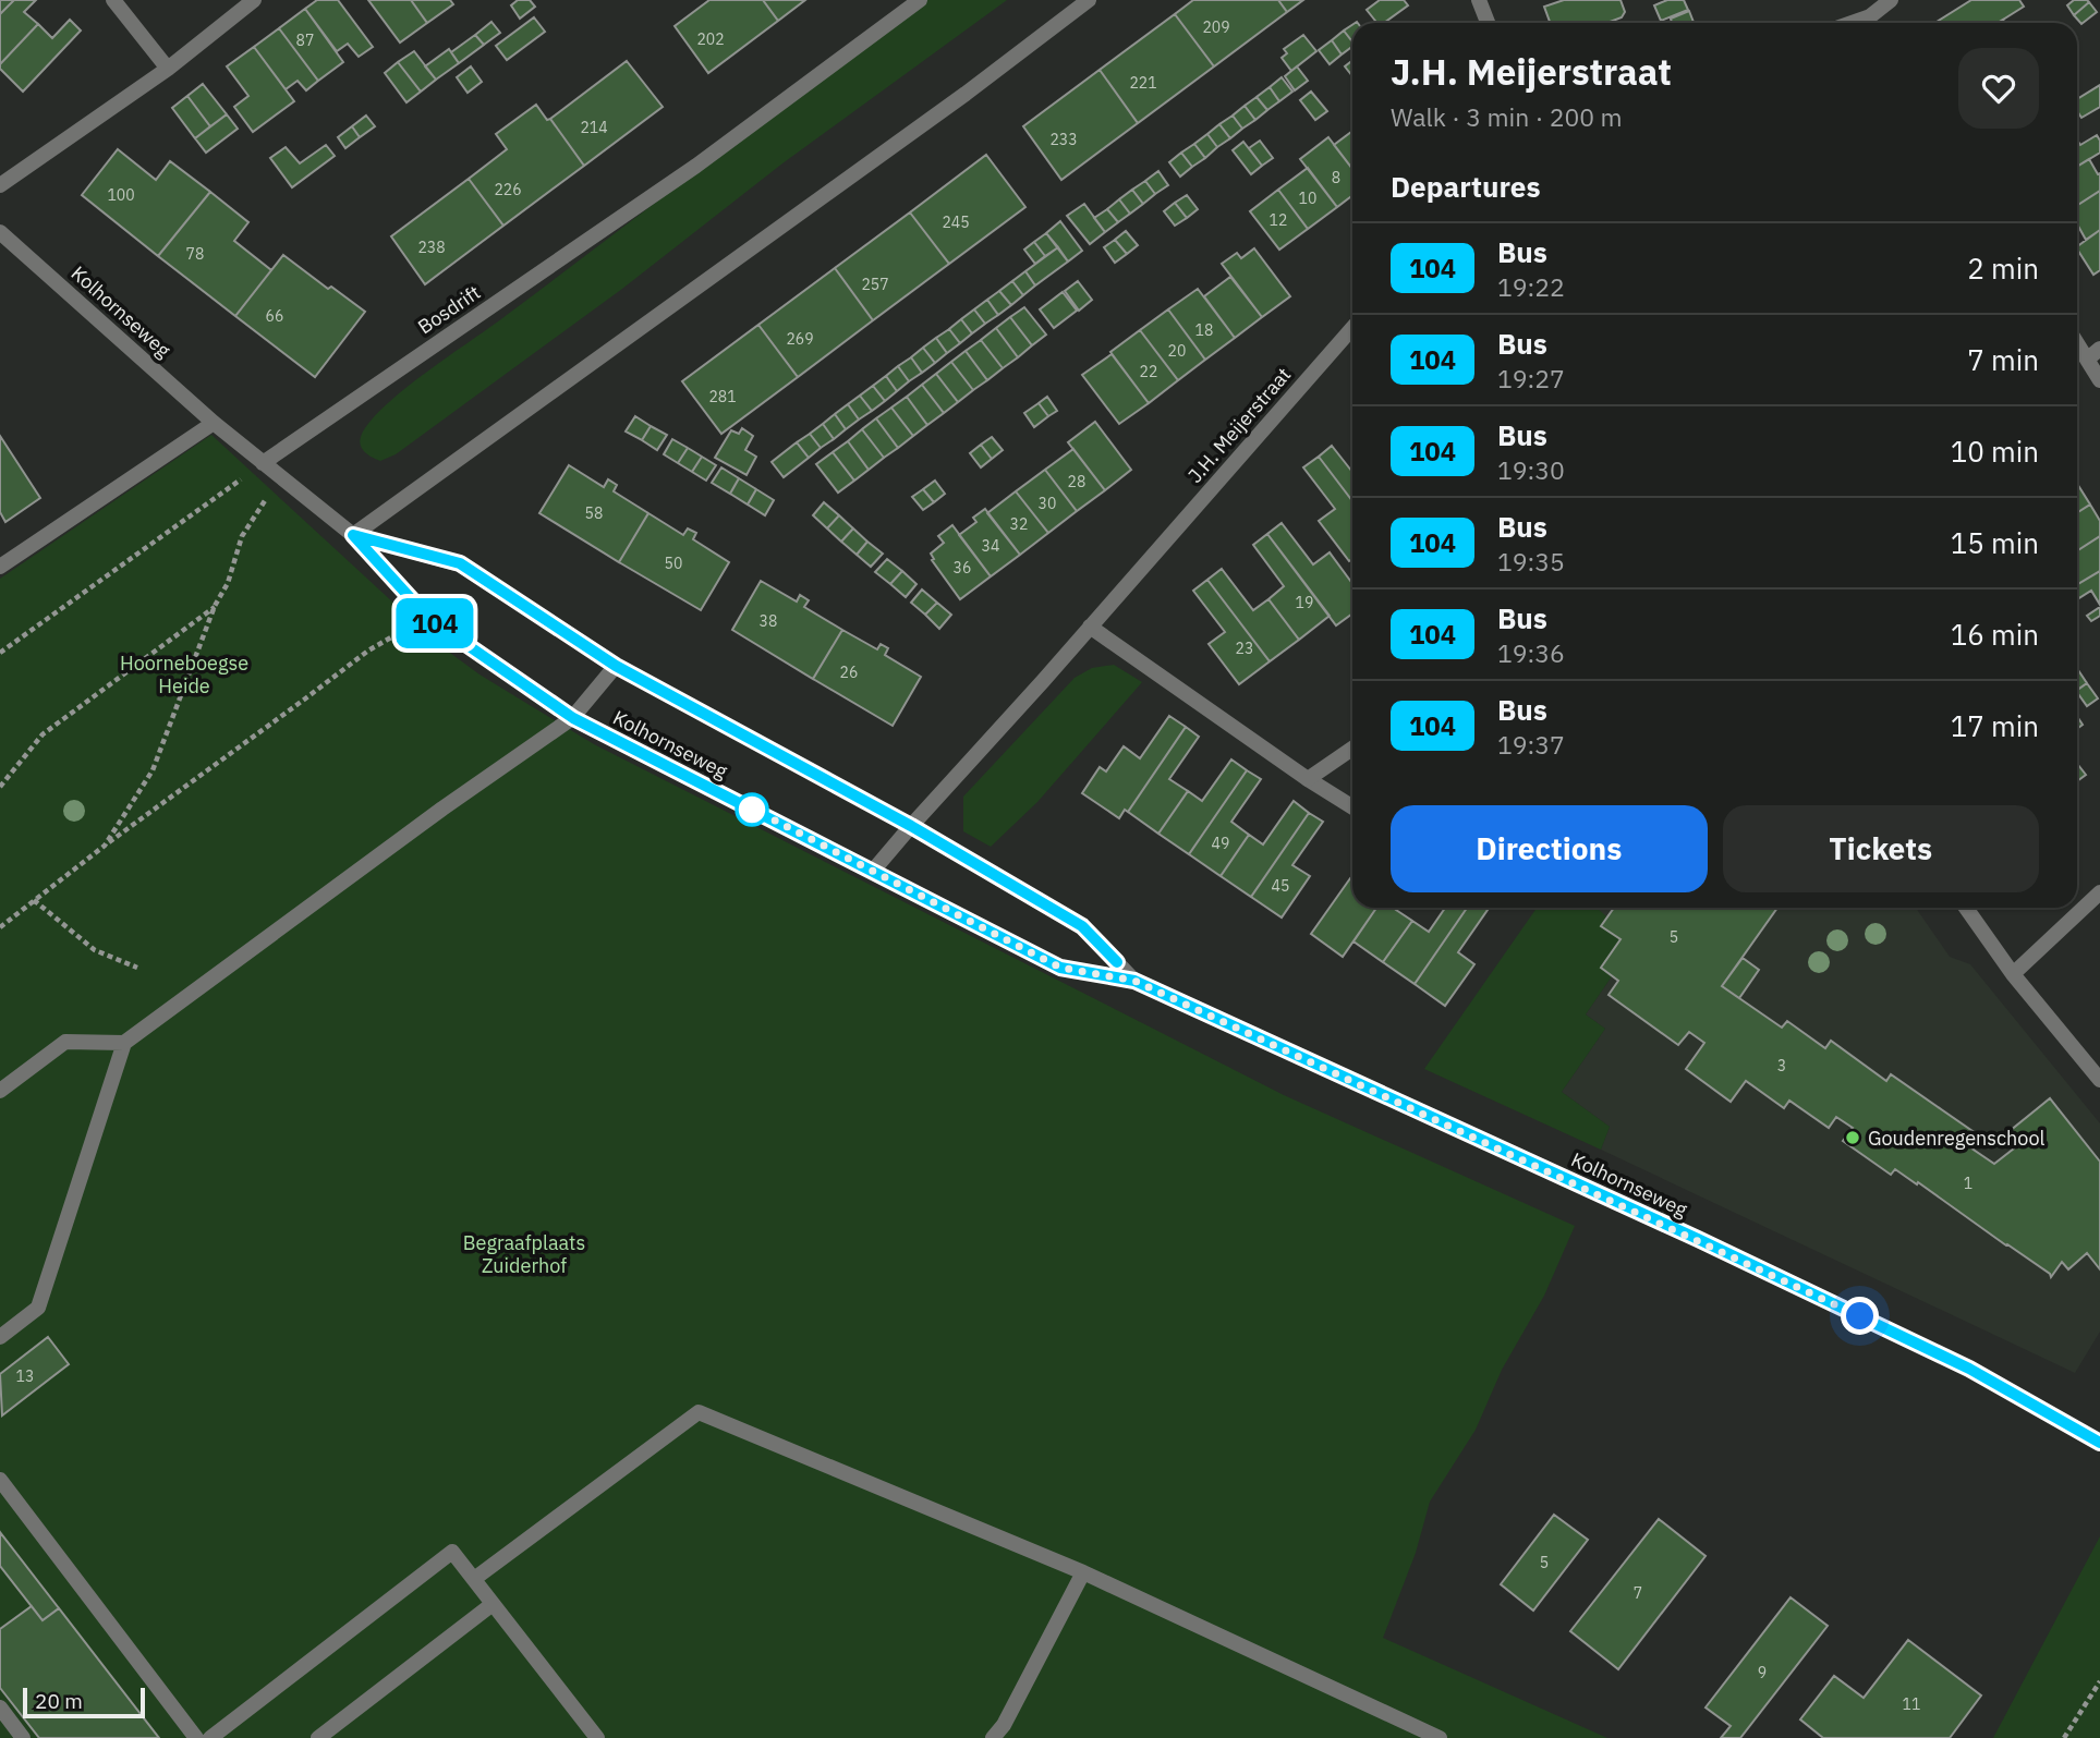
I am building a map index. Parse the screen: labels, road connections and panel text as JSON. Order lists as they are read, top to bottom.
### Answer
{
  "streets": {
    "street": ["Bosdrift", "Kolhornseweg", "J.H. Meijerstraat"]
  },
  "crossings": [
    ["Bosdrift", "Kolhornseweg"],
    ["Kolhornseweg", "J.H. Meijerstraat"]
  ],
  "parks": ["Hoorneboegse Heide", "Begraafplaats Zuiderhof"],
  "places": ["Goudenregenschool"],
  "lines": ["bus line 104"],
  "house_numbers": [
    "209",
    "202",
    "87",
    "221",
    "214",
    "233",
    "8",
    "226",
    "100",
    "10",
    "12",
    "245",
    "238",
    "78",
    "257",
    "66",
    "18",
    "269",
    "20",
    "22",
    "281",
    "28",
    "30",
    "58",
    "32",
    "34",
    "50",
    "36",
    "19",
    "38",
    "23",
    "26",
    "49",
    "45",
    "5",
    "3",
    "1",
    "13",
    "5",
    "7",
    "9",
    "11"
  ],
  "scale_bar": "20 m",
  "page": {
    "on_map": "104",
    "heading": [
      ["J.H. Meijerstraat", "Walk · 3 min · 200 m"],
      "Departures"
    ],
    "list": [
      {
        "mark": "104",
        "name": "Bus",
        "note": "19:22",
        "value": "2 min"
      },
      {
        "mark": "104",
        "name": "Bus",
        "note": "19:27",
        "value": "7 min"
      },
      {
        "mark": "104",
        "name": "Bus",
        "note": "19:30",
        "value": "10 min"
      },
      {
        "mark": "104",
        "name": "Bus",
        "note": "19:35",
        "value": "15 min"
      },
      {
        "mark": "104",
        "name": "Bus",
        "note": "19:36",
        "value": "16 min"
      },
      {
        "mark": "104",
        "name": "Bus",
        "note": "19:37",
        "value": "17 min"
      }
    ],
    "buttons": ["Directions", "Tickets"],
    "scale": "20 m"
  }
}
